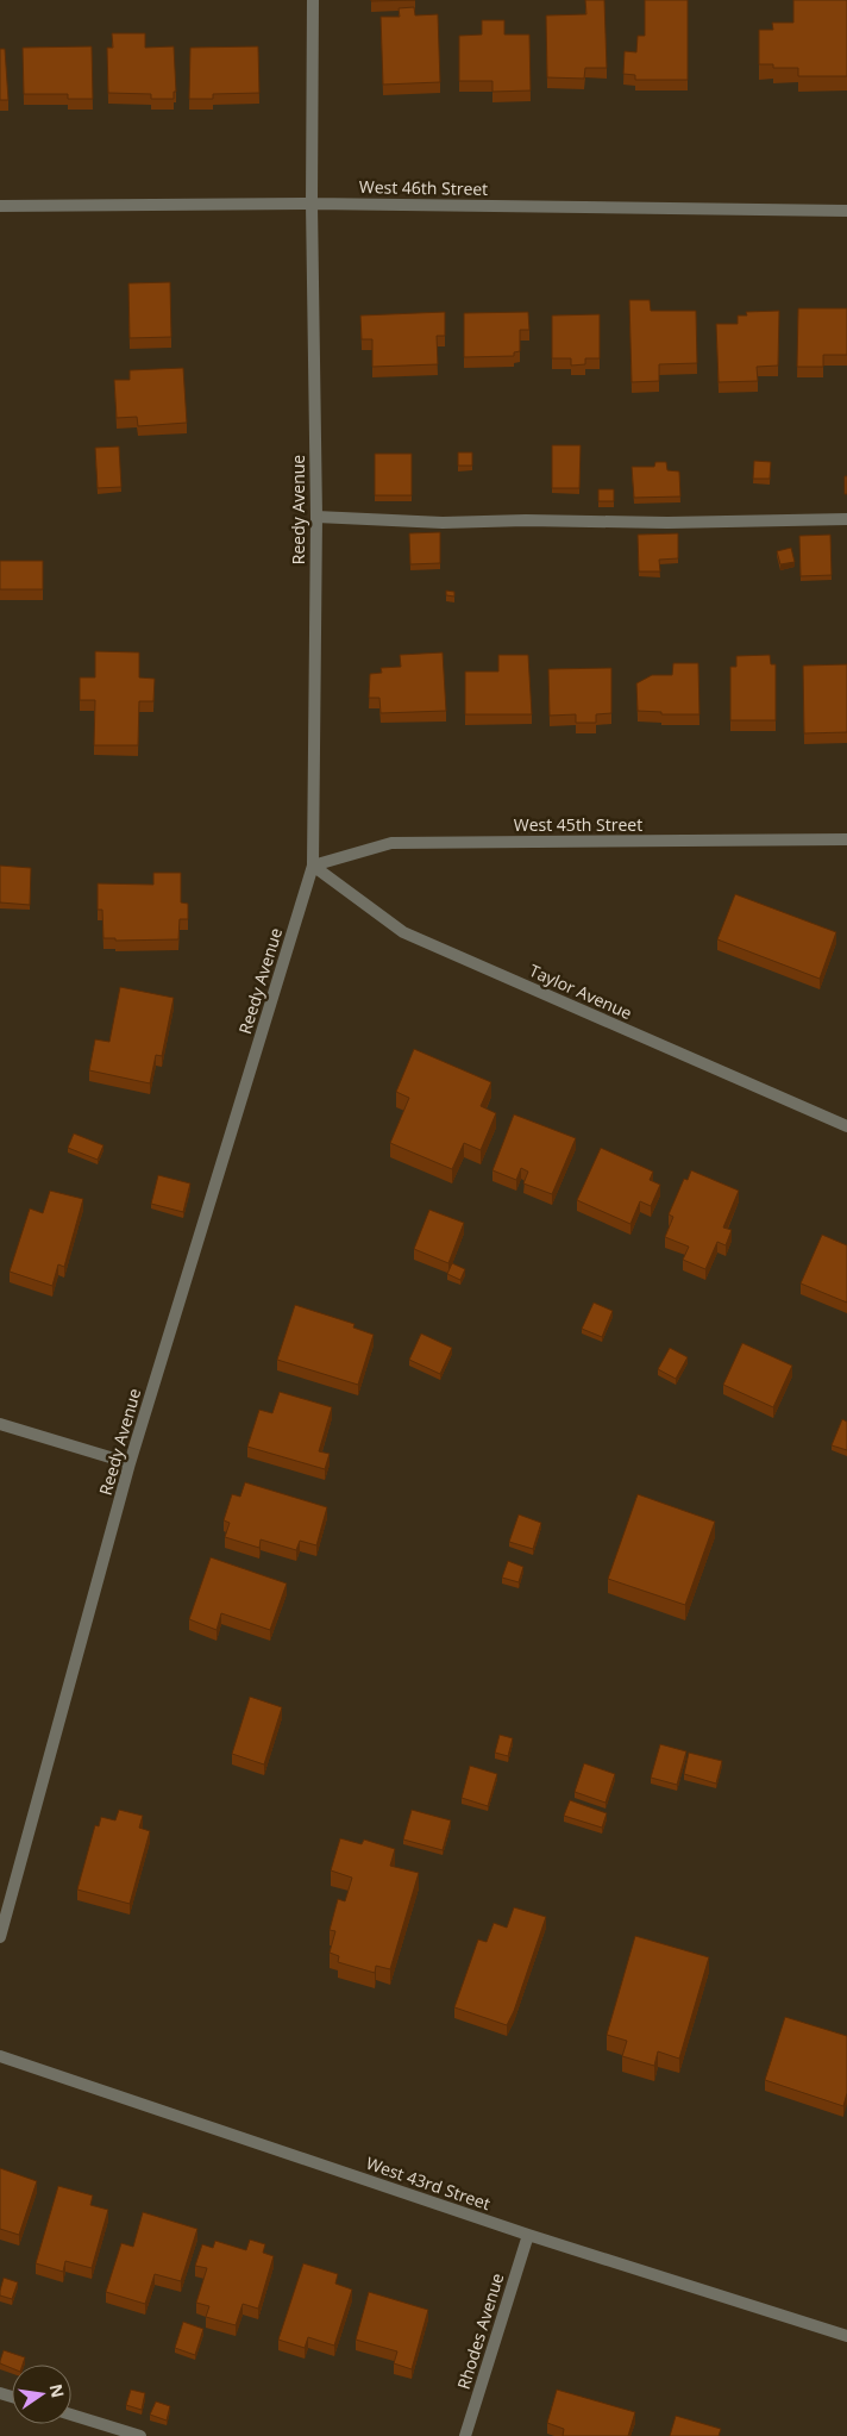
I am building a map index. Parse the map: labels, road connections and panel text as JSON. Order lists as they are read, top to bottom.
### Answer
{
  "streets": {
    "street": [
      "West 46th Street",
      "Reedy Avenue",
      "West 45th Street",
      "Taylor Avenue",
      "West 43rd Street",
      "Rhodes Avenue"
    ]
  },
  "crossings": [
    ["West 46th Street", "Reedy Avenue"],
    ["Reedy Avenue", "West 45th Street"],
    ["Reedy Avenue", "Taylor Avenue"],
    ["West 45th Street", "Taylor Avenue"],
    ["West 43rd Street", "Rhodes Avenue"]
  ],
  "north": "right"
}
